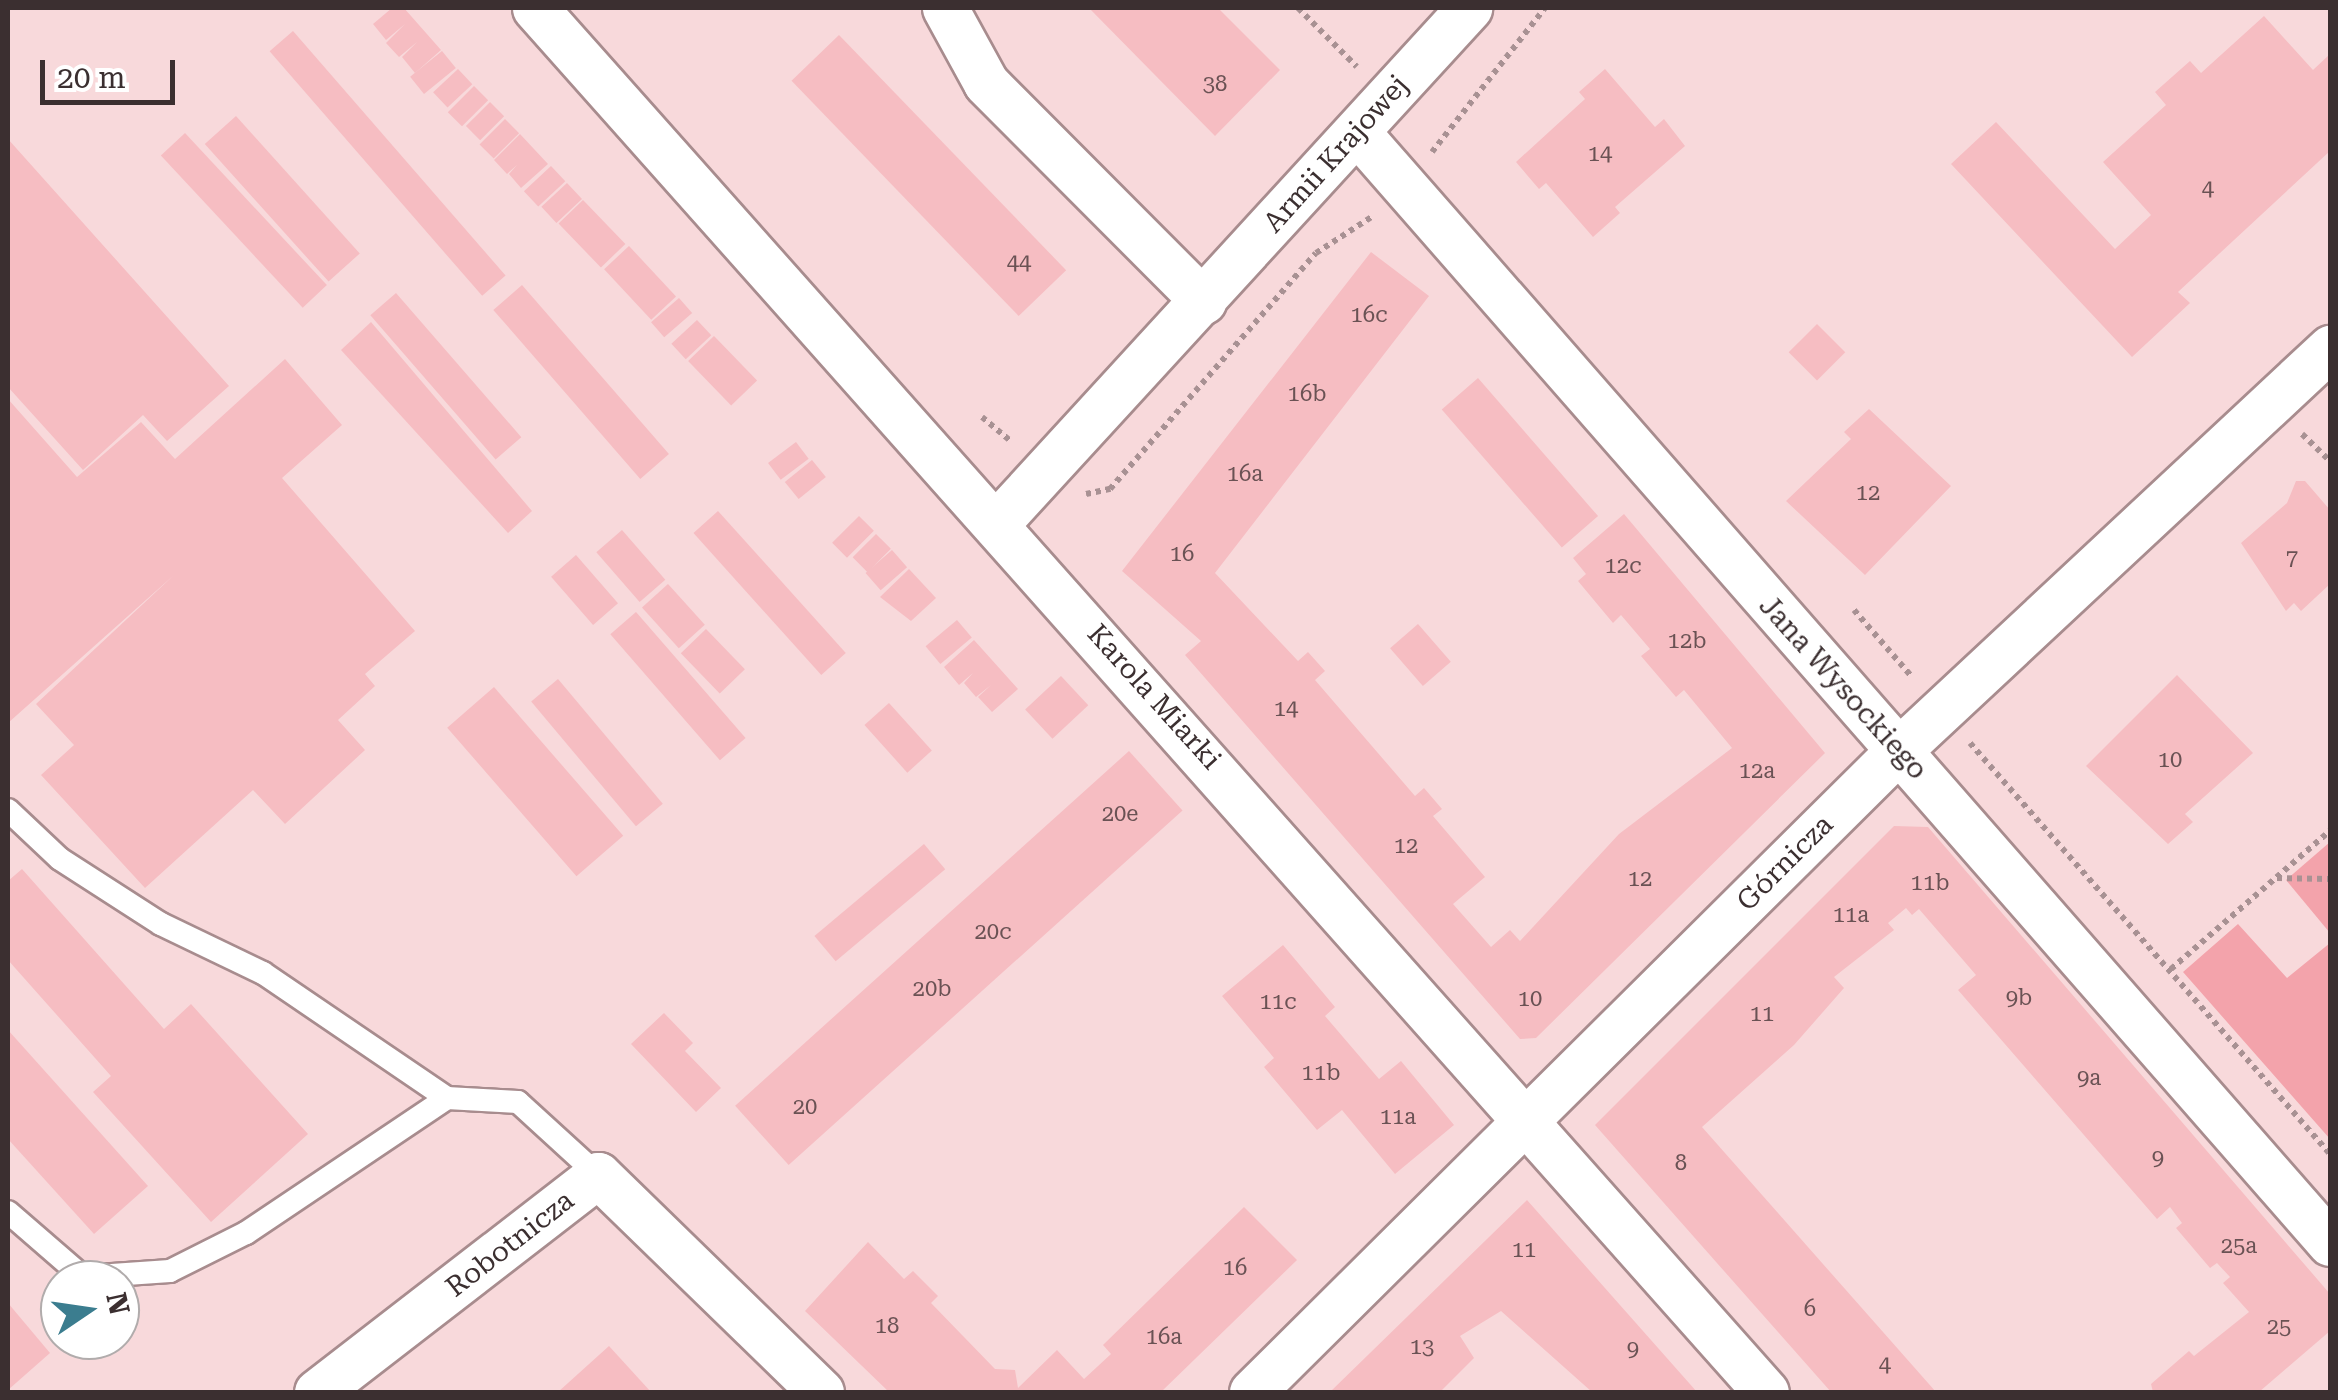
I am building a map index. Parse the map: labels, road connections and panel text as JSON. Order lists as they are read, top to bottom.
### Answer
{
  "streets": {
    "street": [
      "Armii Krajowej",
      "Jana Wysockiego",
      "Karola Miarki",
      "Górnicza",
      "Robotnicza"
    ]
  },
  "crossings": [
    ["Armii Krajowej", "Jana Wysockiego"],
    ["Armii Krajowej", "Karola Miarki"],
    ["Jana Wysockiego", "Górnicza"],
    ["Karola Miarki", "Górnicza"]
  ],
  "house_numbers": [
    "38",
    "14",
    "4",
    "44",
    "16c",
    "16b",
    "16a",
    "12",
    "16",
    "7",
    "12c",
    "12b",
    "14",
    "10",
    "12a",
    "20e",
    "12",
    "12",
    "11b",
    "11a",
    "20c",
    "20b",
    "9b",
    "10",
    "11c",
    "11",
    "11b",
    "9a",
    "20",
    "11a",
    "9",
    "8",
    "25a",
    "11",
    "16",
    "6",
    "18",
    "25",
    "16a",
    "13",
    "9",
    "4"
  ],
  "scale_bar": "20 m",
  "north": "right"
}
